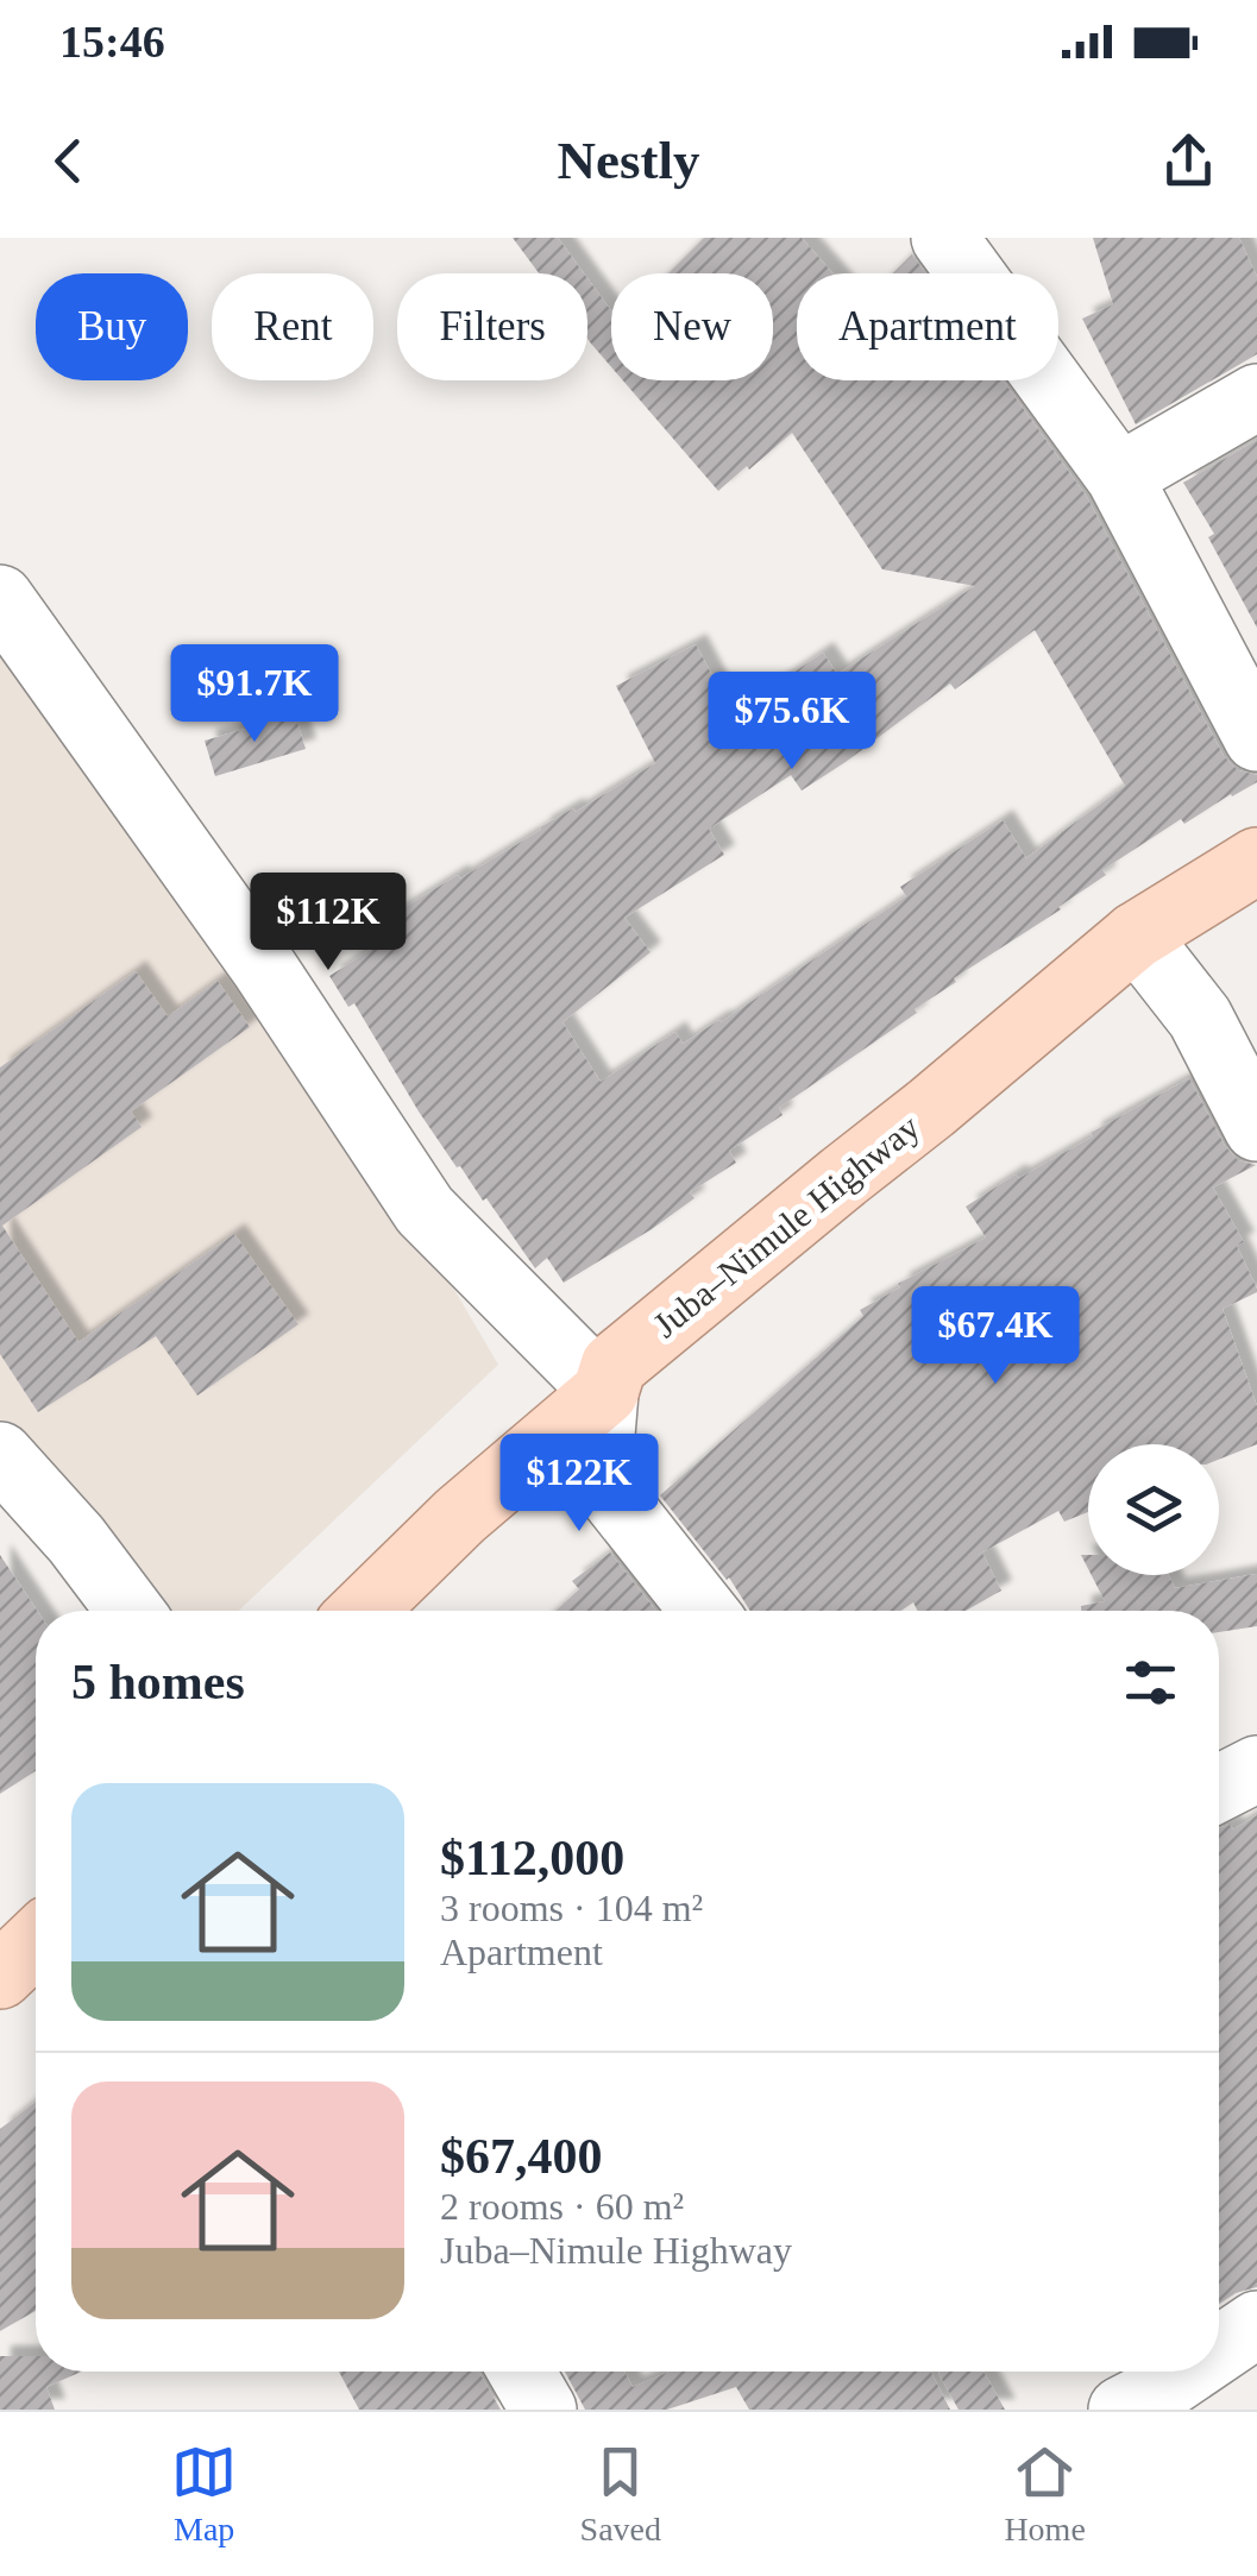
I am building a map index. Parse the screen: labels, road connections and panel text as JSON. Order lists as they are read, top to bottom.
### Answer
{
  "streets": {
    "main road": ["Juba–Nimule Highway"]
  },
  "page": {
    "status": "15:46",
    "header": "Nestly",
    "chip": [
      "Buy",
      "Rent",
      "Filters",
      "New",
      "Apartment"
    ],
    "price": [
      "$91.7K",
      "$75.6K",
      "$112K",
      "$67.4K",
      "$122K"
    ],
    "heading": "5 homes",
    "list": [
      {
        "name": "$112,000",
        "note": "3 rooms · 104 m² · Apartment"
      },
      {
        "name": "$67,400",
        "note": "2 rooms · 60 m² · Juba–Nimule Highway"
      }
    ],
    "tabs": ["Map", "Saved", "Home"]
  }
}
